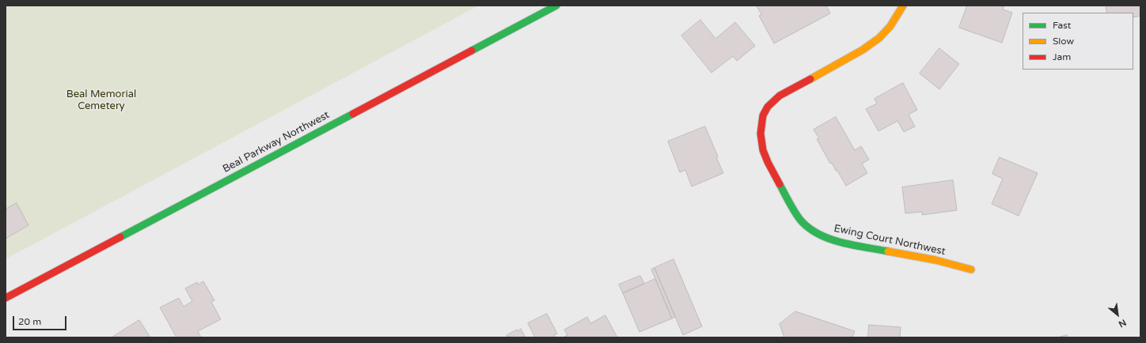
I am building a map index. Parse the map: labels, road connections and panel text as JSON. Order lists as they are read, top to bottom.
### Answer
{
  "streets": {
    "main road": ["Beal Parkway Northwest", "Ewing Court Northwest"]
  },
  "parks": ["Beal Memorial Cemetery"],
  "legend": ["Fast", "Slow", "Jam"],
  "scale_bar": "20 m",
  "north": "bottom right"
}
